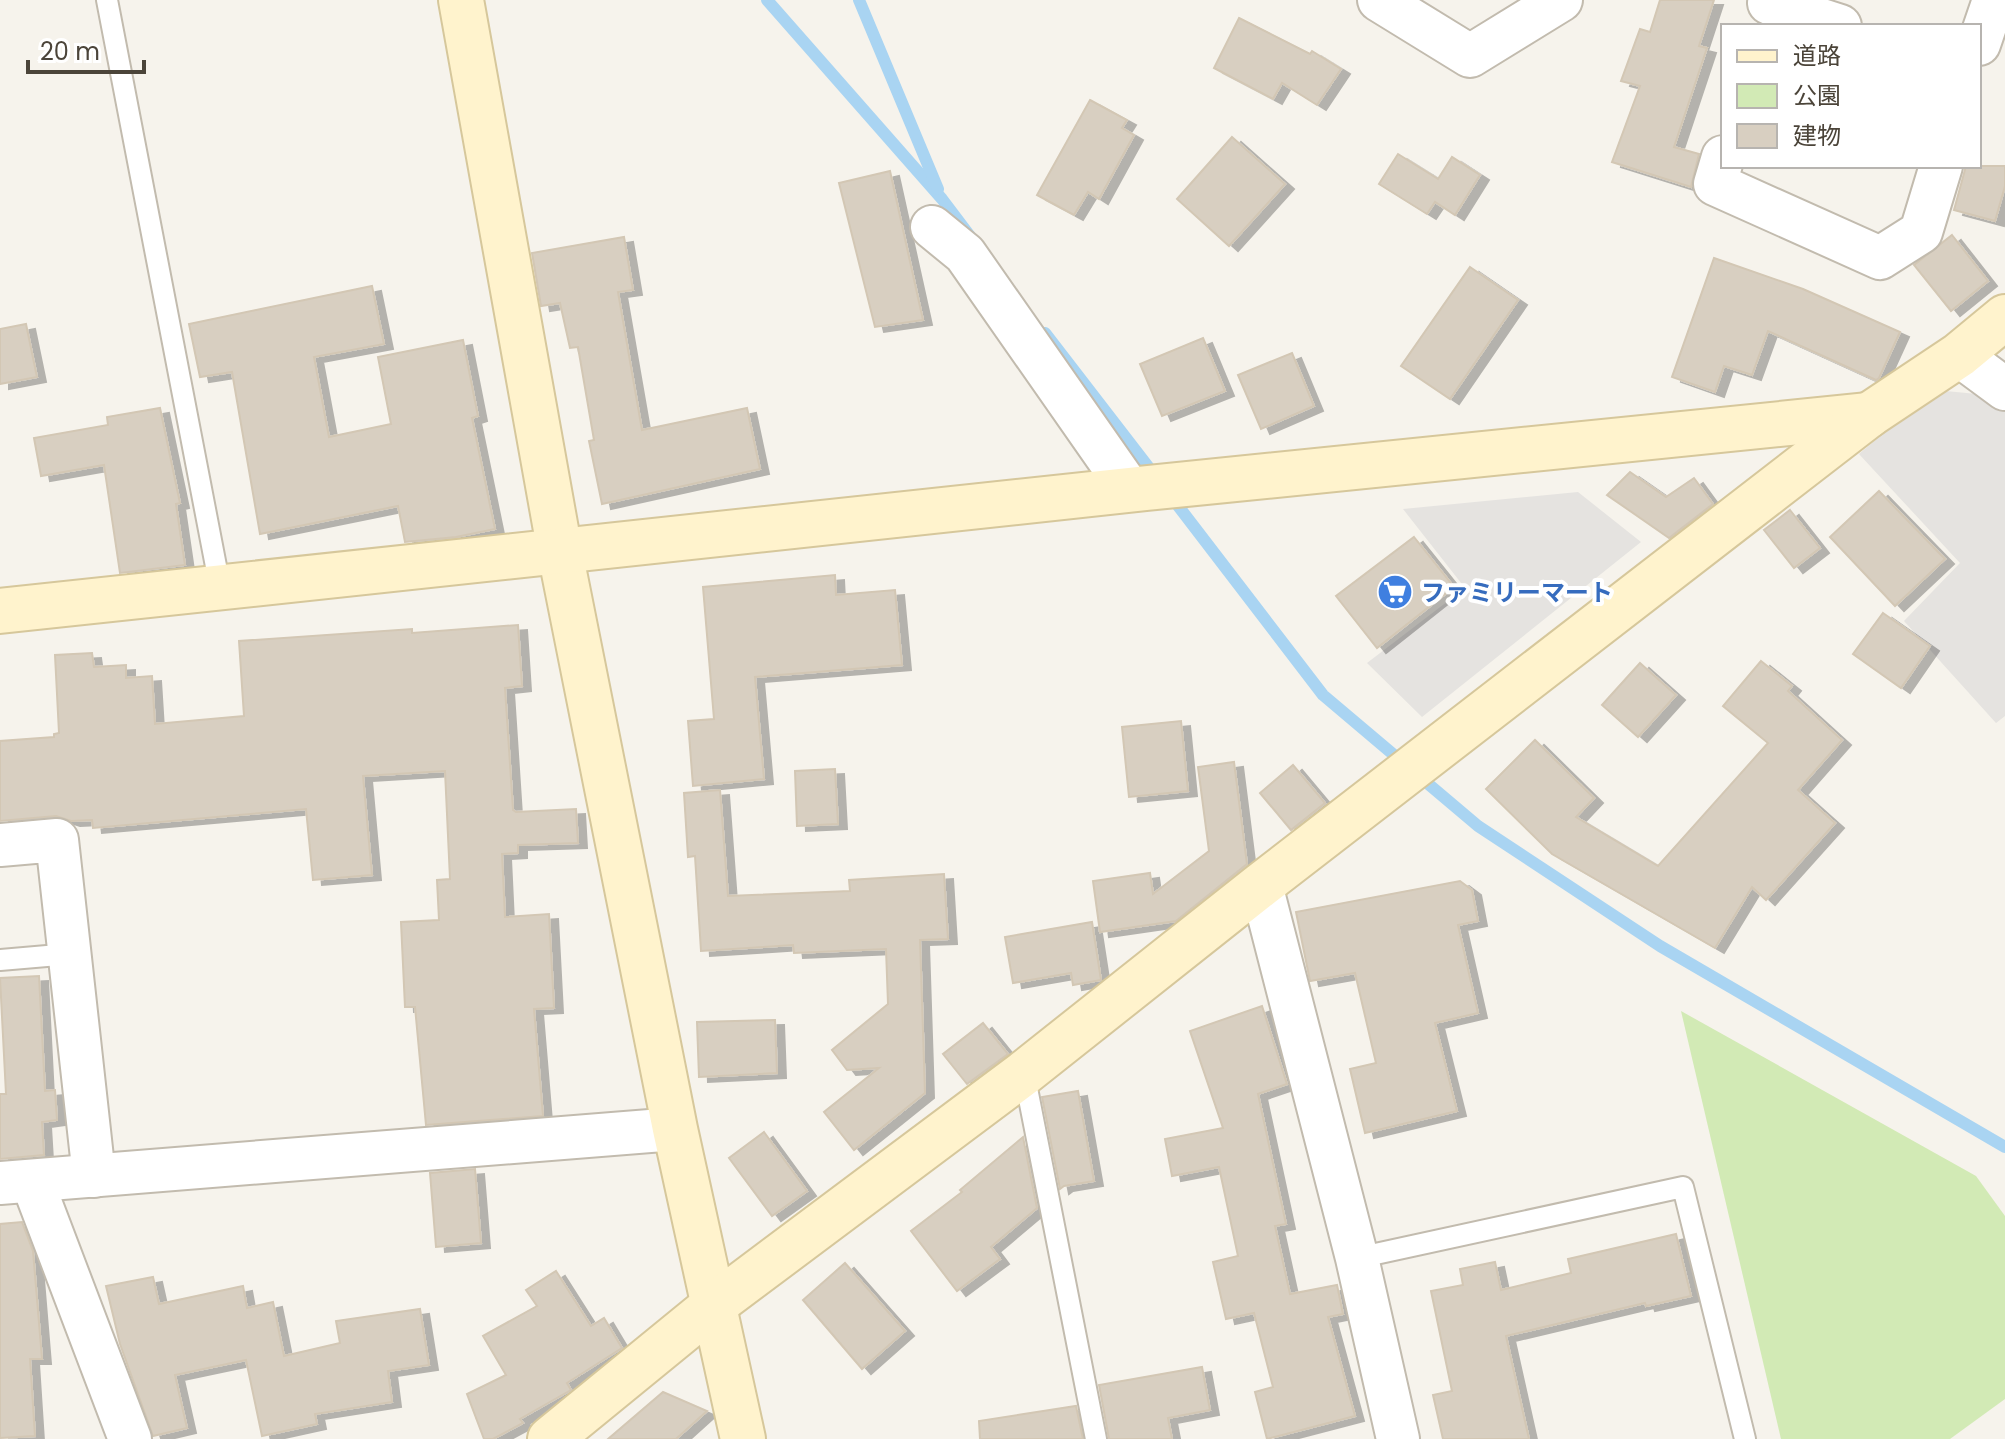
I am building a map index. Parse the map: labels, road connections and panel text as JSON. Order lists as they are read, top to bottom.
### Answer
{
  "places": {
    "supermarket": ["ファミリーマート"]
  },
  "legend": ["道路", "公園", "建物"],
  "scale_bar": "20 m"
}
